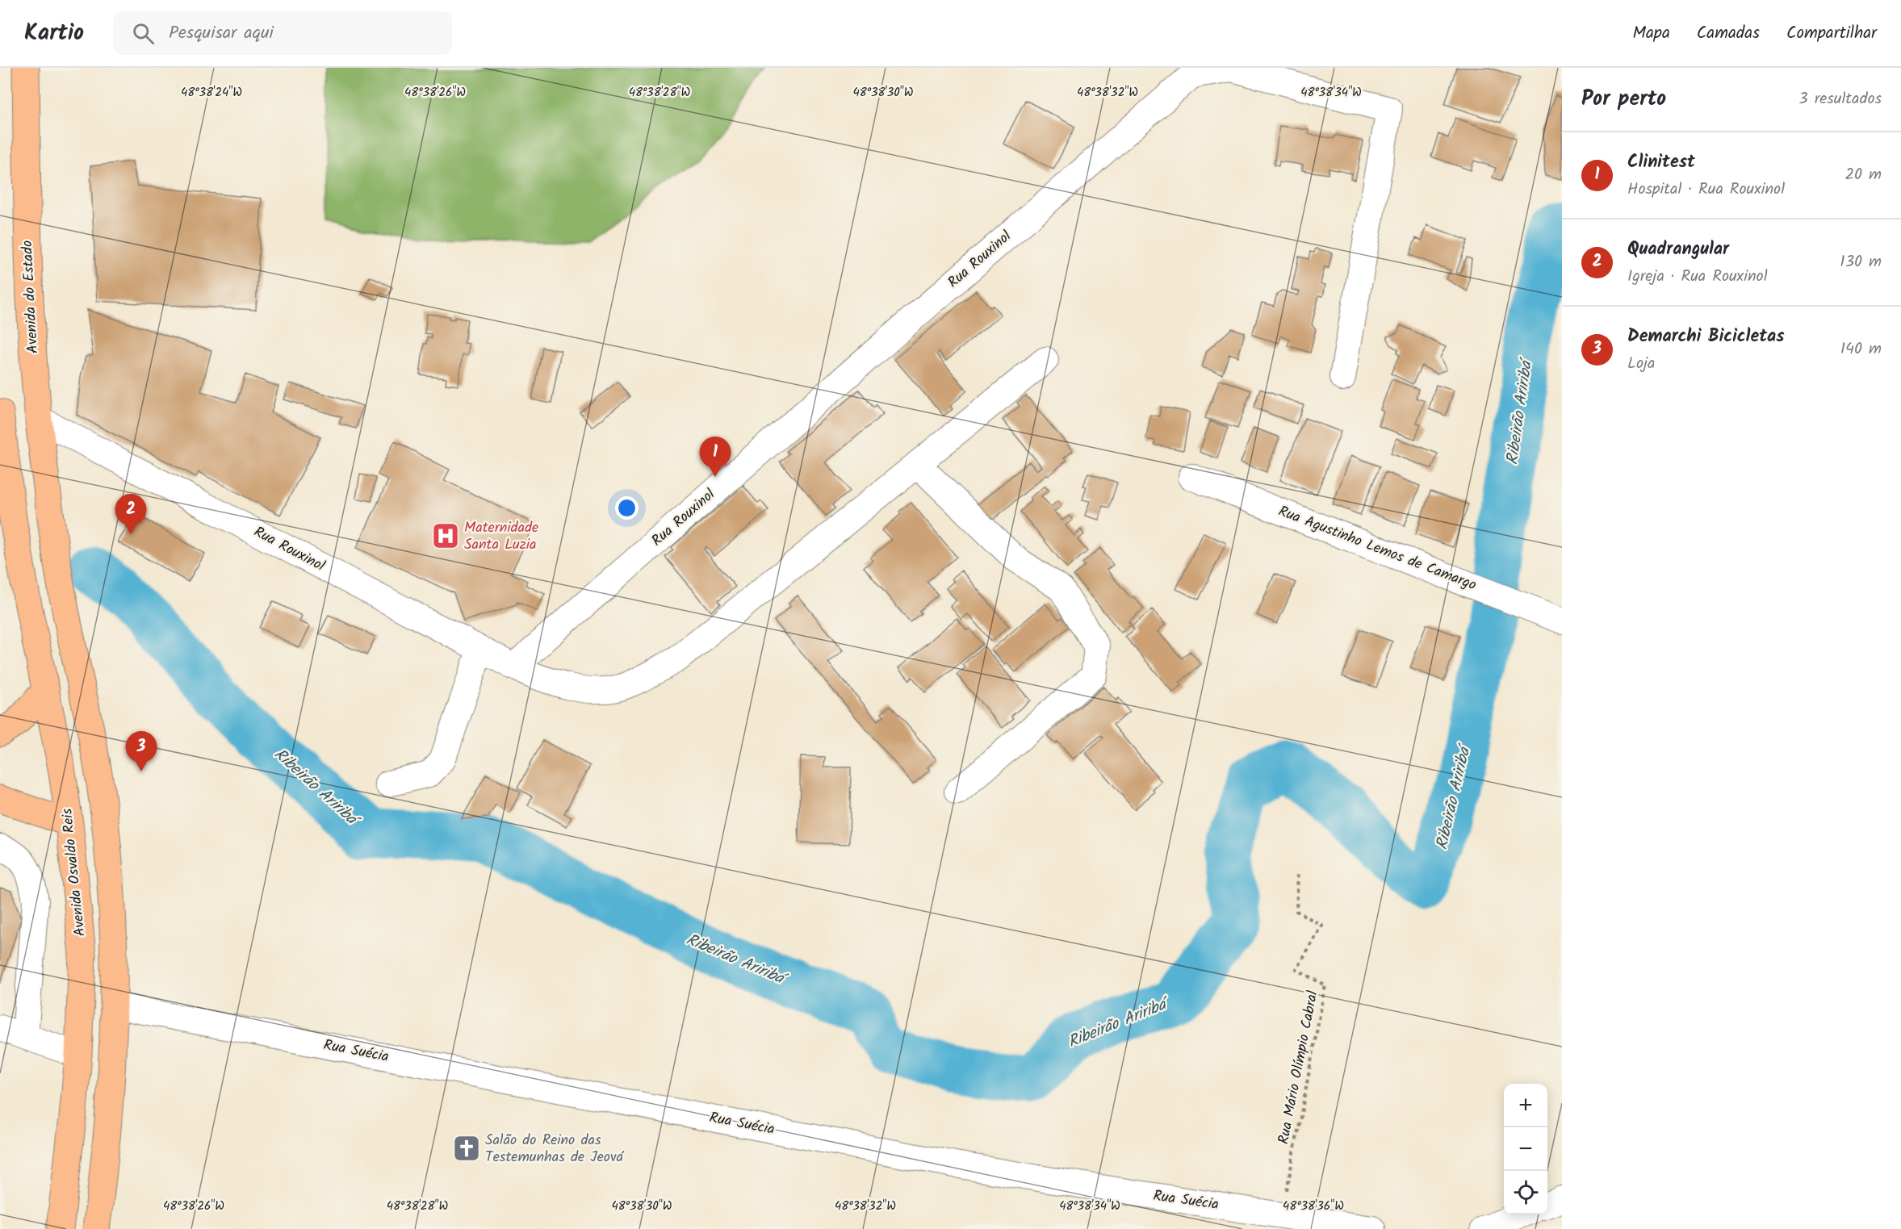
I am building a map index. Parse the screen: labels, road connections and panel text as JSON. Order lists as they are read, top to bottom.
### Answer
{
  "streets": {
    "main road": ["Avenida do Estado", "Avenida Osvaldo Reis"],
    "street": ["Rua Rouxinol", "Rua Agustinho Lemos de Camargo", "Rua Suécia"],
    "path": ["Rua Mário Olímpio Cabral"]
  },
  "crossings": [
    ["Rua Rouxinol", "Avenida do Estado"],
    ["Avenida do Estado", "Rua Suécia"],
    ["Rua Suécia", "Rua Mário Olímpio Cabral"]
  ],
  "water": ["Ribeirão Ariribá"],
  "places": {
    "hospital": ["Maternidade Santa Luzia"],
    "church": ["Salão do Reino das Testemunhas de Jeová"]
  },
  "page": {
    "header": "Kartio",
    "search": "Pesquisar aqui",
    "nav": ["Mapa", "Camadas", "Compartilhar"],
    "heading": ["Por perto", "3 resultados"],
    "list": [
      {
        "mark": "1",
        "name": "Clinitest",
        "note": "Hospital · Rua Rouxinol",
        "value": "20 m"
      },
      {
        "mark": "2",
        "name": "Quadrangular",
        "note": "Igreja · Rua Rouxinol",
        "value": "130 m"
      },
      {
        "mark": "3",
        "name": "Demarchi Bicicletas",
        "note": "Loja",
        "value": "140 m"
      }
    ],
    "pins": ["1", "2", "3"],
    "map_buttons": ["+", "−"]
  },
  "coordinates": [
    "48°38'24\"W",
    "48°38'26\"W",
    "48°38'28\"W",
    "48°38'30\"W",
    "48°38'32\"W",
    "48°38'34\"W",
    "48°38'36\"W"
  ]
}
